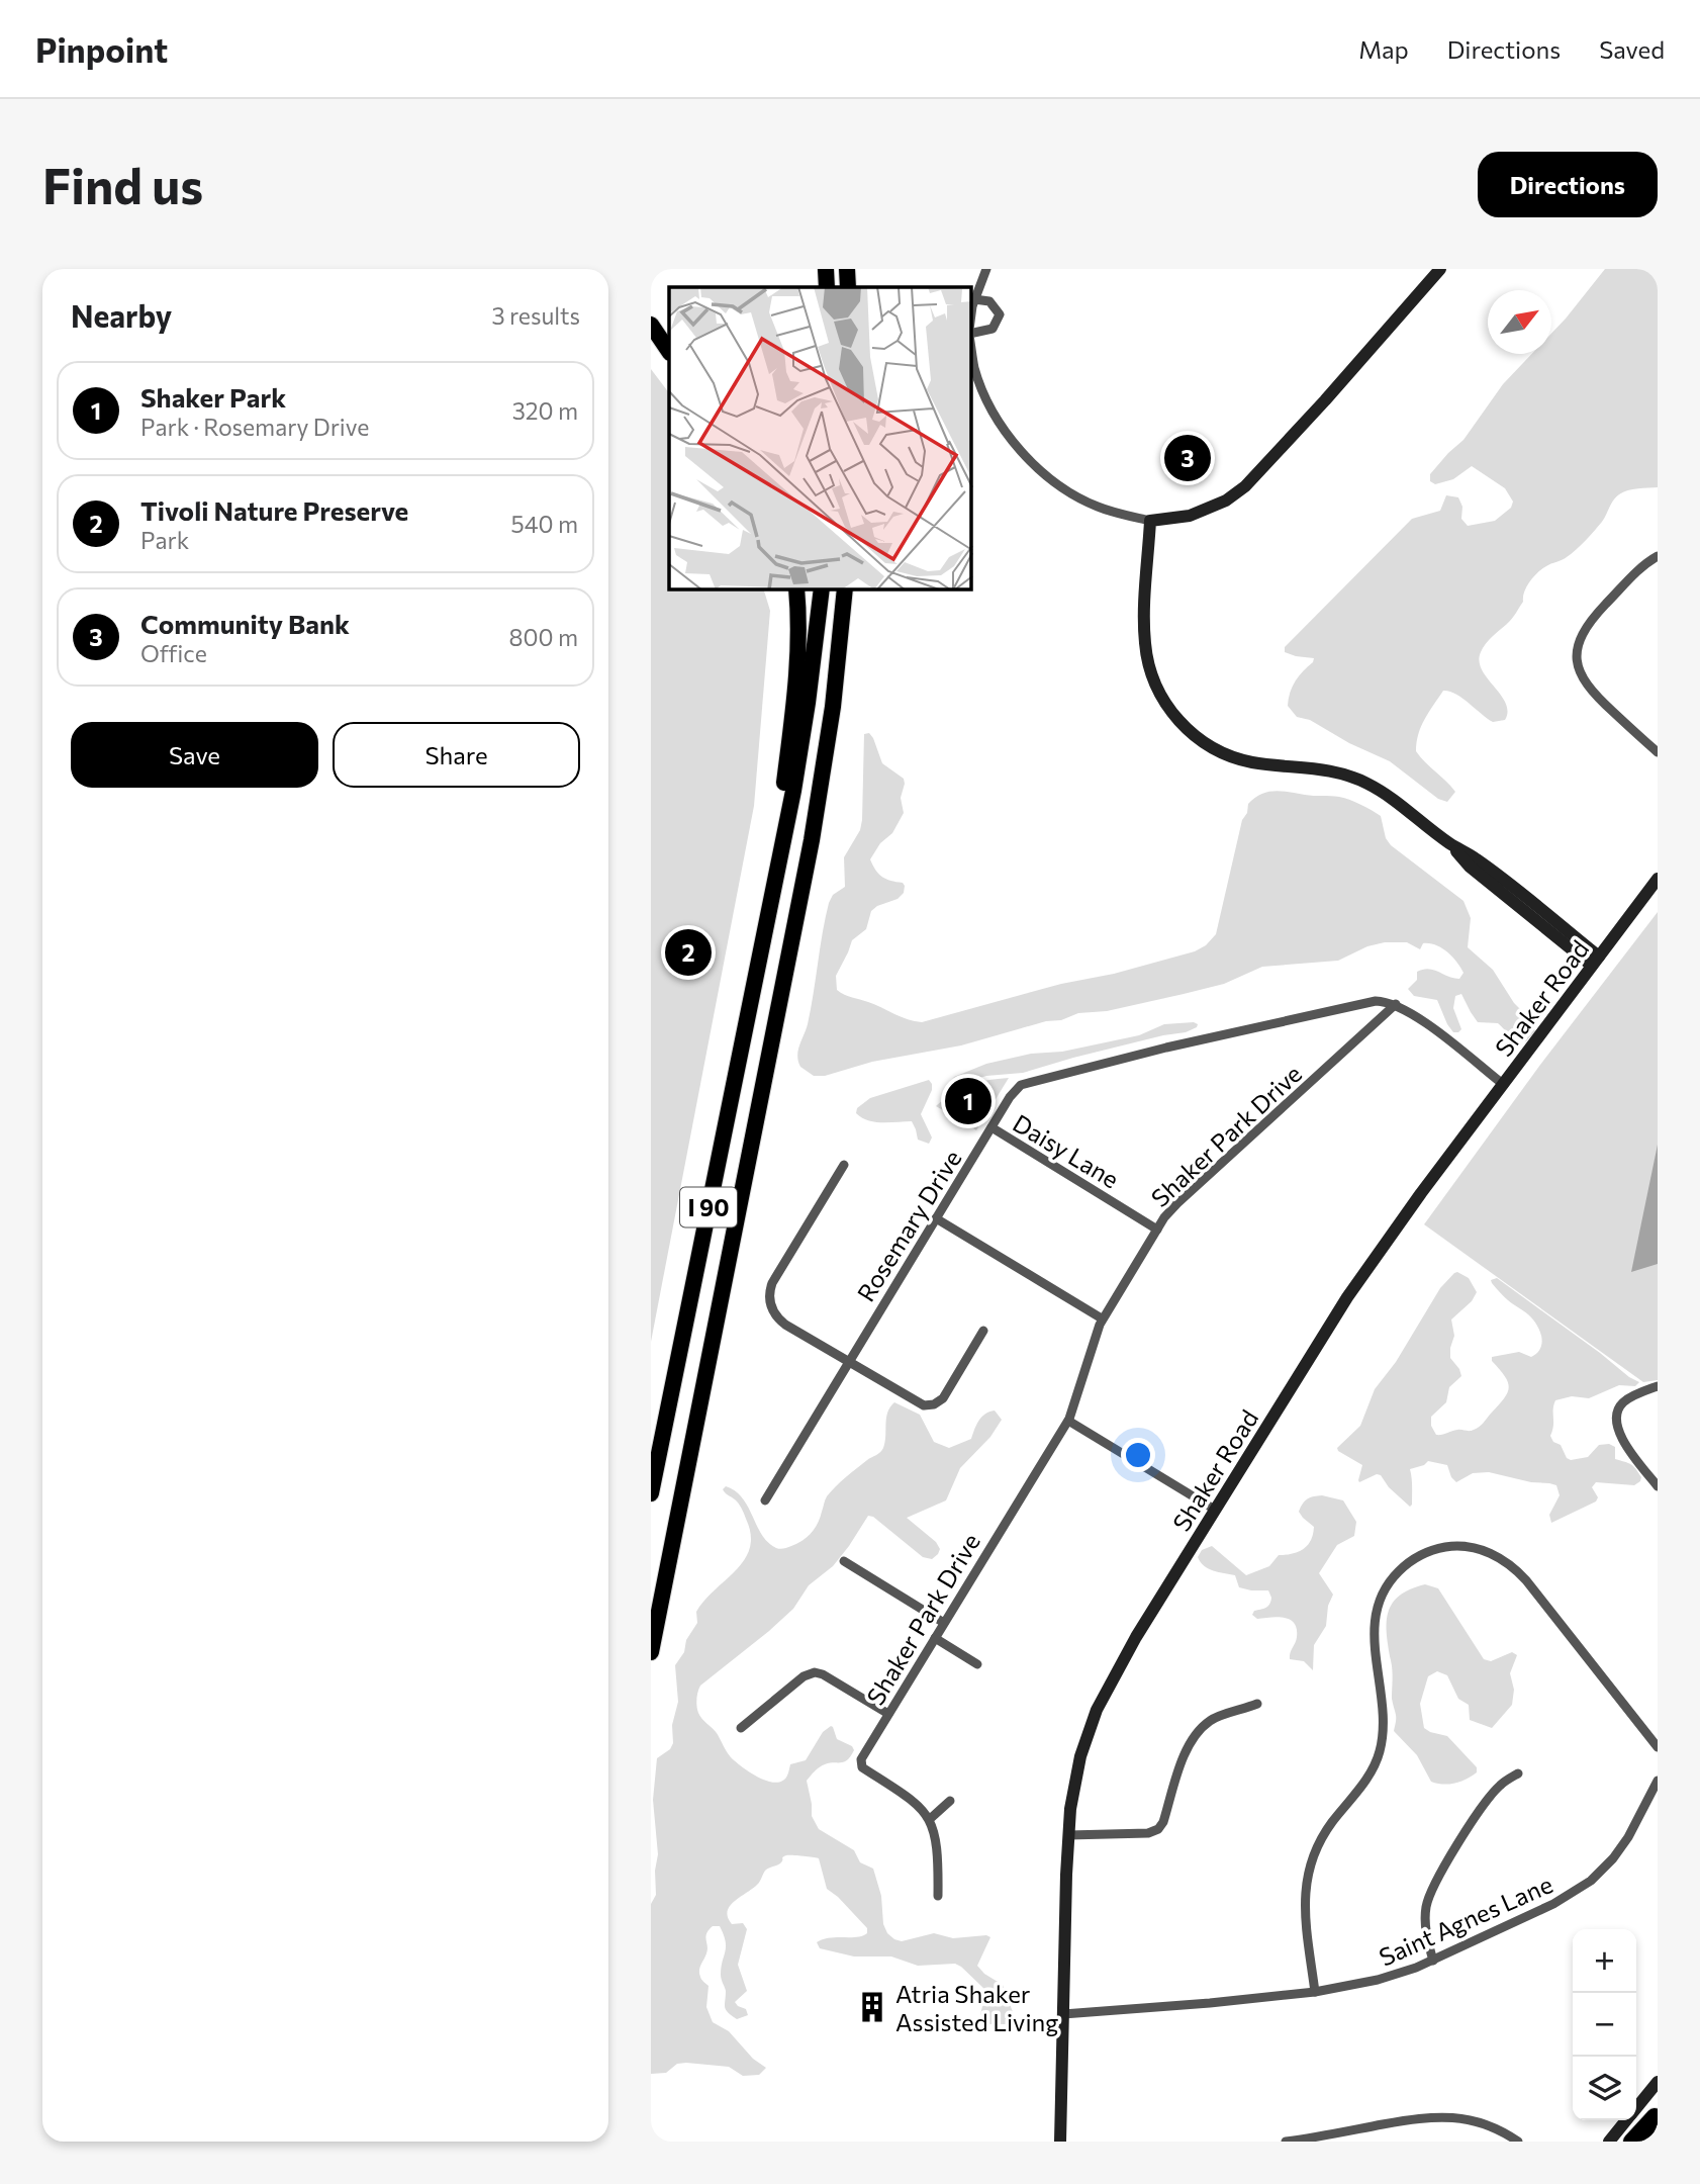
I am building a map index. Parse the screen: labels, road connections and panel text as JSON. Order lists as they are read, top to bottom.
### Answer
{
  "streets": {
    "highway": ["I 90"],
    "main road": ["Shaker Road"],
    "street": [
      "Shaker Park Drive",
      "Daisy Lane",
      "Rosemary Drive",
      "Saint Agnes Lane"
    ]
  },
  "crossings": [
    ["Shaker Road", "Saint Agnes Lane"],
    ["Shaker Park Drive", "Daisy Lane"],
    ["Shaker Park Drive", "Rosemary Drive"],
    ["Daisy Lane", "Rosemary Drive"]
  ],
  "places": {
    "building": ["Atria Shaker Assisted Living"]
  },
  "north": "top right",
  "page": {
    "header": "Pinpoint",
    "nav": ["Map", "Directions", "Saved"],
    "buttons": [
      "Directions",
      ["Save", "Share"]
    ],
    "title": "Find us",
    "heading": ["Nearby", "3 results"],
    "list": [
      {
        "mark": "1",
        "name": "Shaker Park",
        "note": "Park · Rosemary Drive",
        "value": "320 m"
      },
      {
        "mark": "2",
        "name": "Tivoli Nature Preserve",
        "note": "Park",
        "value": "540 m"
      },
      {
        "mark": "3",
        "name": "Community Bank",
        "note": "Office",
        "value": "800 m"
      }
    ],
    "pins": ["3", "2", "1"],
    "map_buttons": ["+", "−"]
  }
}
